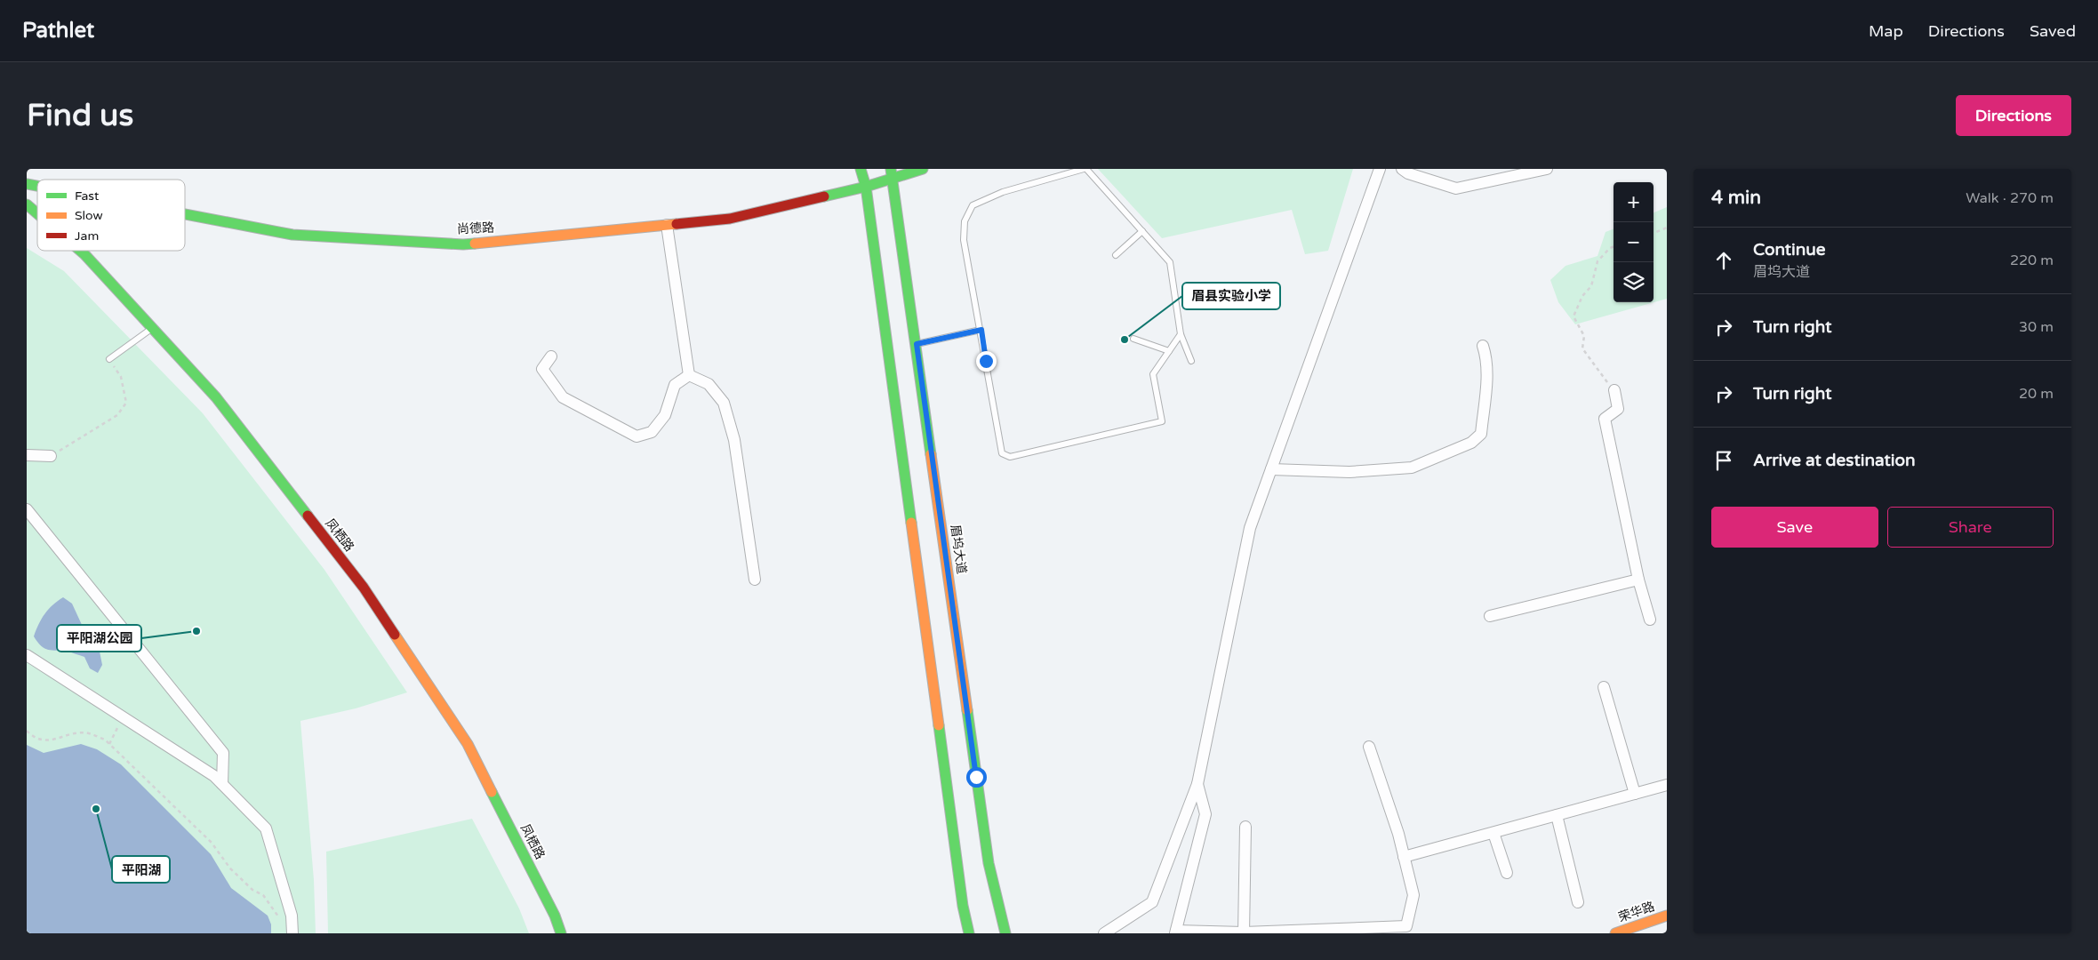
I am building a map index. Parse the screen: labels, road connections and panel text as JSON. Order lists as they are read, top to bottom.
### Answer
{
  "streets": {
    "street": [
      "尚德路",
      "凤栖路",
      "眉坞大道",
      "荣华路"
    ]
  },
  "crossings": [
    ["尚德路", "眉坞大道"]
  ],
  "places": ["眉县实验小学", "平阳湖公园", "平阳湖"],
  "legend": ["Fast", "Slow", "Jam"],
  "page": {
    "header": "Pathlet",
    "nav": ["Map", "Directions", "Saved"],
    "buttons": [
      "Directions",
      ["Save", "Share"]
    ],
    "title": "Find us",
    "heading": ["4 min", "Walk · 270 m"],
    "map_buttons": ["+", "−"],
    "list": [
      ["Continue", "眉坞大道", "220 m"],
      ["Turn right", "30 m"],
      ["Turn right", "20 m"],
      "Arrive at destination"
    ]
  }
}
